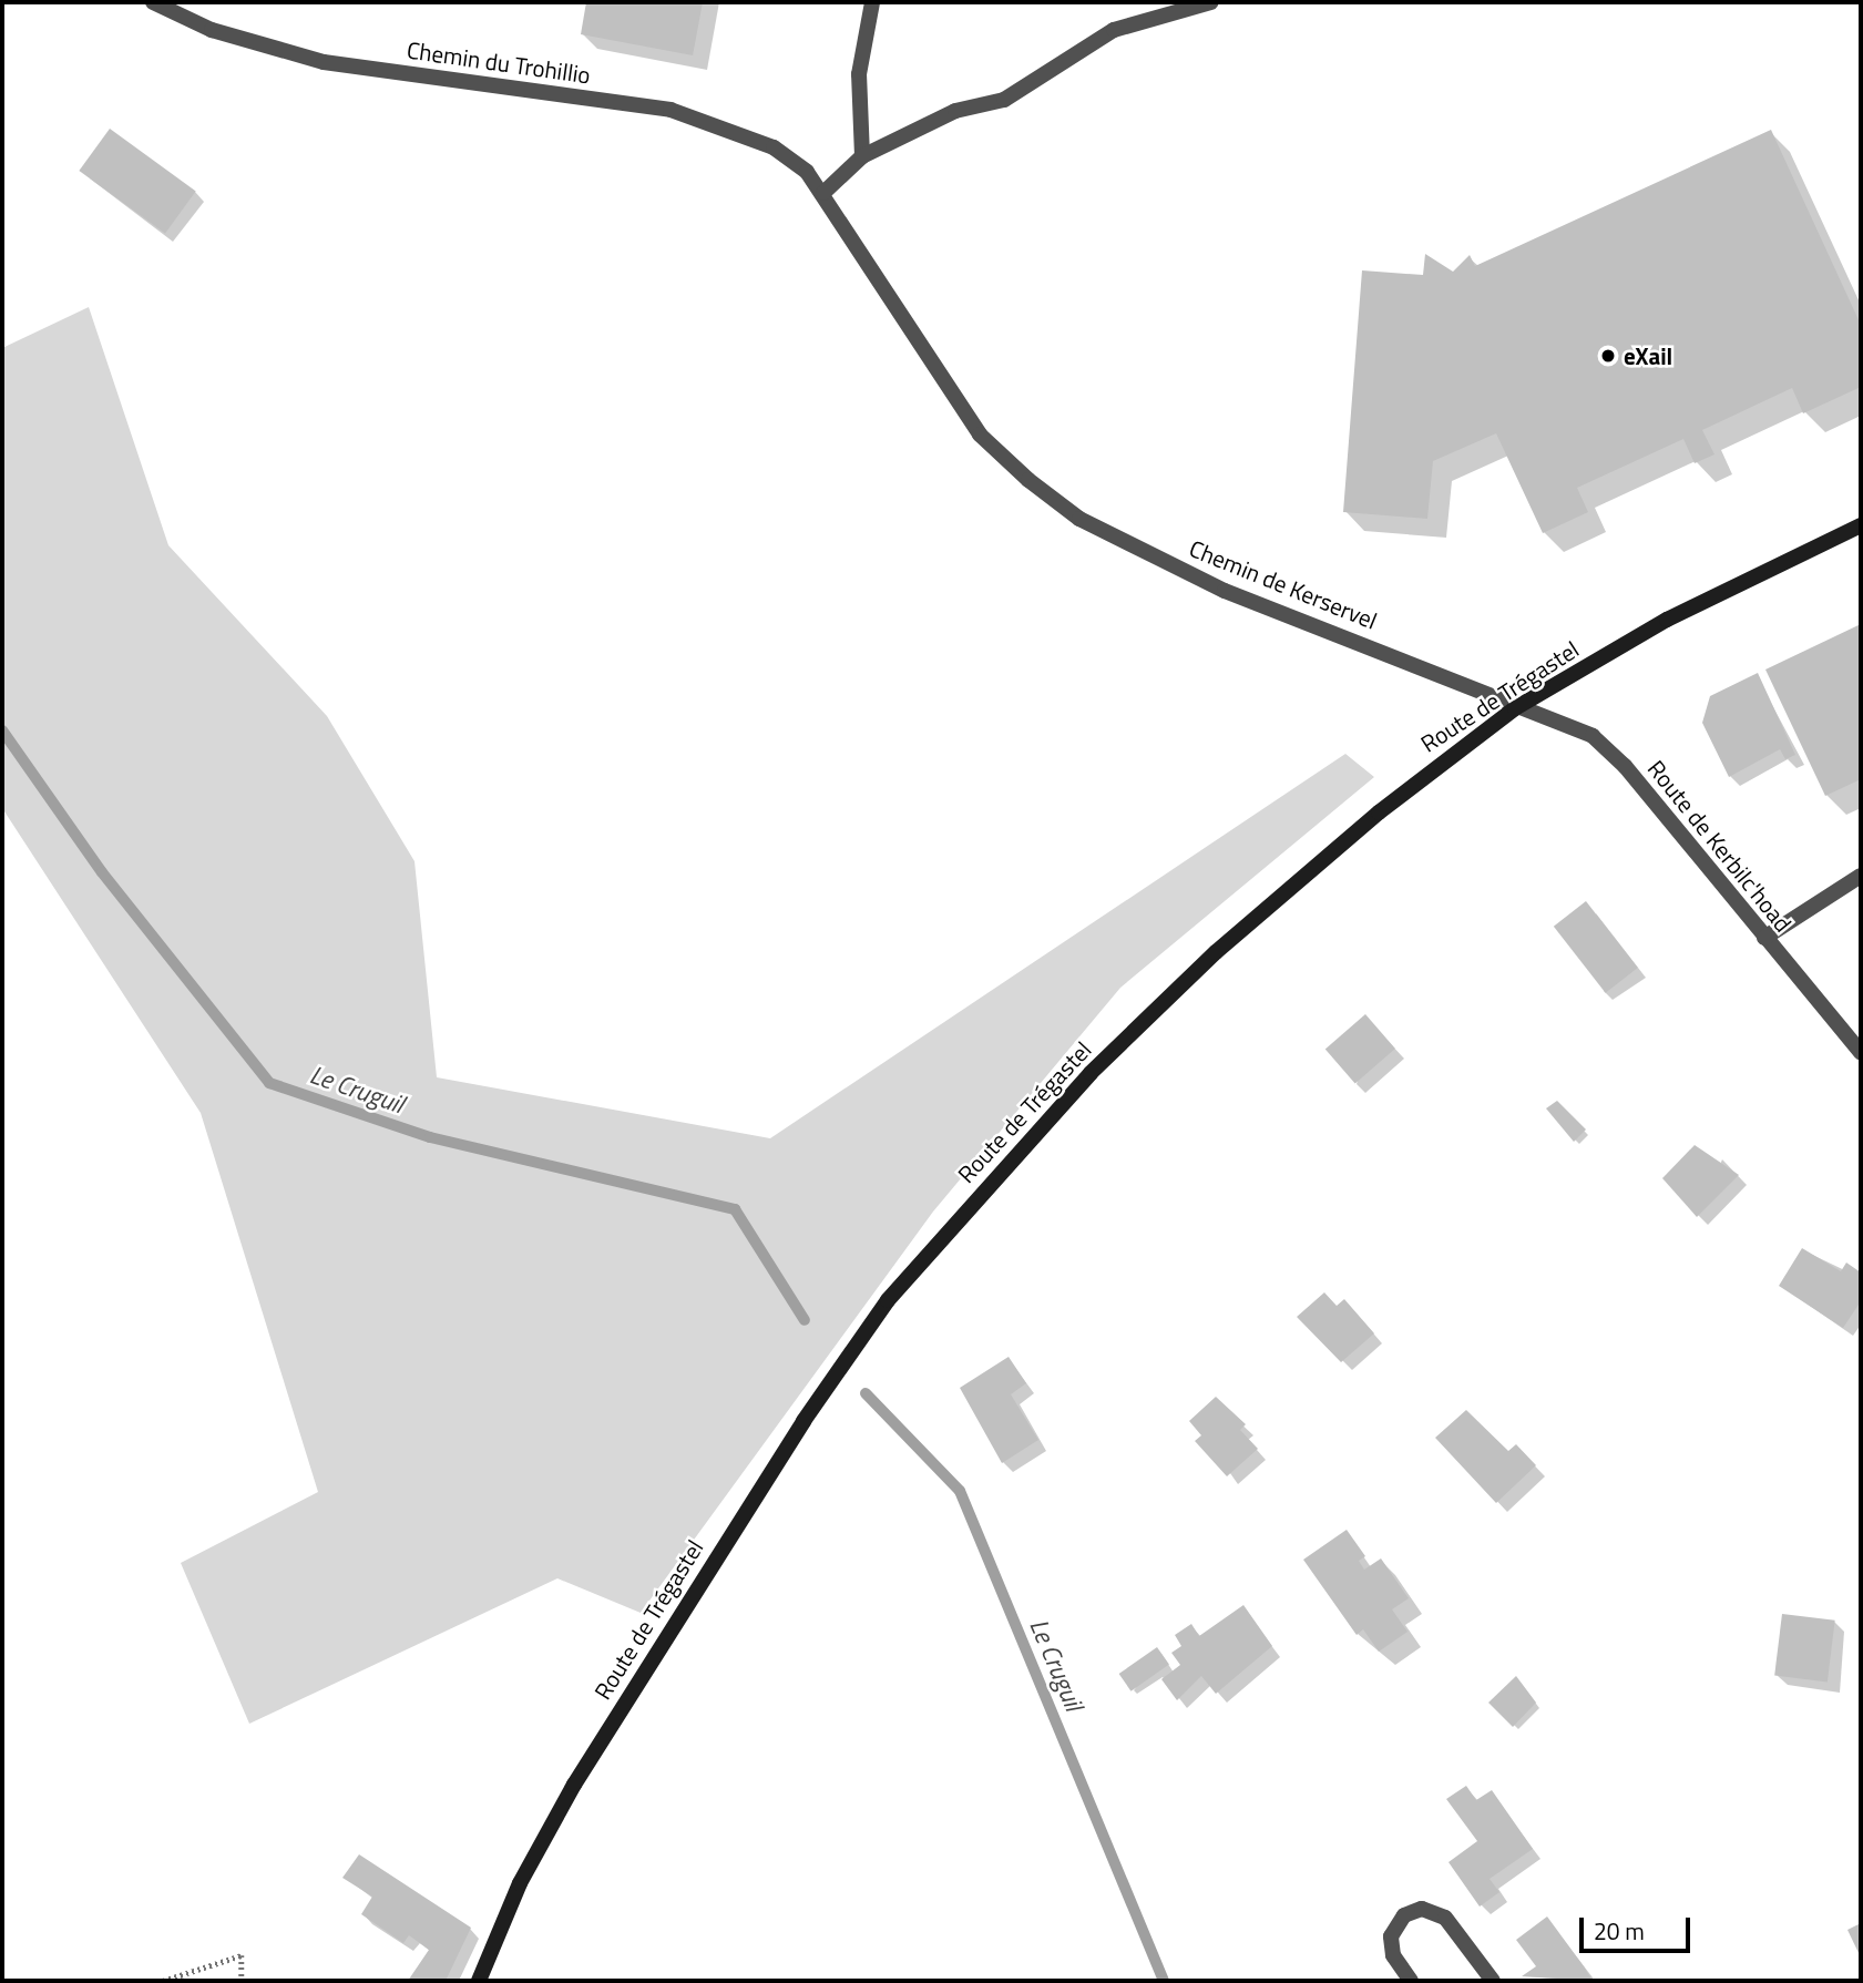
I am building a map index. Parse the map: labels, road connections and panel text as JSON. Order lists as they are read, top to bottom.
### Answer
{
  "streets": {
    "main road": ["Route de Trégastel"],
    "street": ["Chemin du Trohillio", "Chemin de Kerservel", "Route de Kerbilc'hoad"]
  },
  "crossings": [
    ["Chemin du Trohillio", "Chemin de Kerservel"],
    ["Chemin de Kerservel", "Route de Trégastel"],
    ["Chemin de Kerservel", "Route de Kerbilc'hoad"],
    ["Route de Trégastel", "Route de Kerbilc'hoad"]
  ],
  "water": ["Le Cruguil"],
  "places": ["eXail"],
  "scale_bar": "20 m"
}
